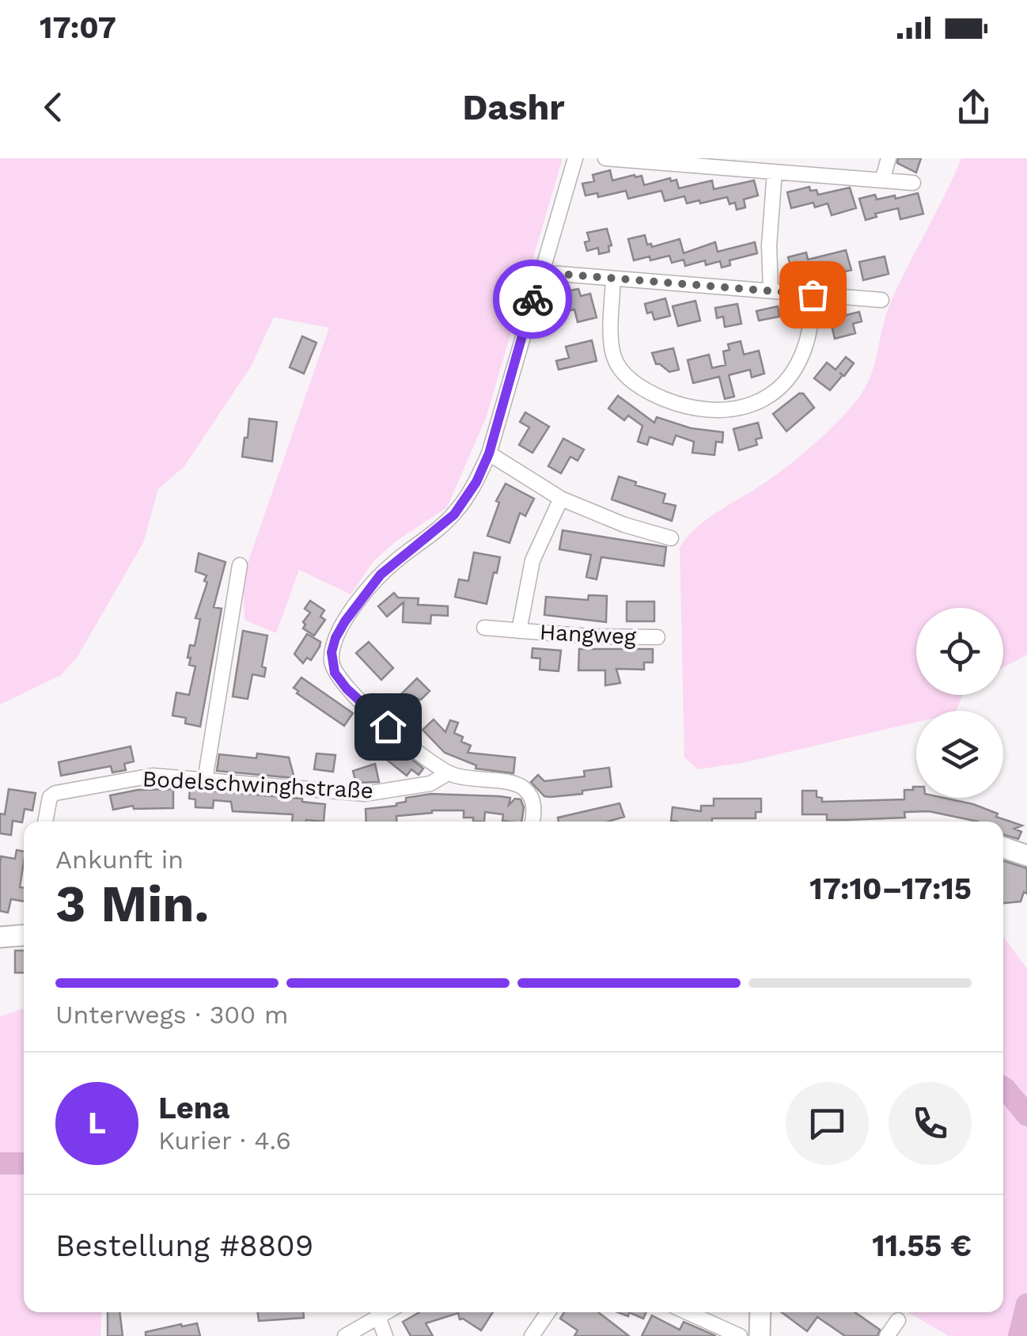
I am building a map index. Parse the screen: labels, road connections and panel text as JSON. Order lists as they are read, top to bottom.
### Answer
{
  "streets": {
    "street": ["Hangweg", "Bodelschwinghstraße"]
  },
  "page": {
    "status": "17:07",
    "header": "Dashr",
    "heading": ["3 Min.", "Ankunft in", "17:10–17:15"],
    "panel": [
      "Lena",
      "Kurier · 4.6",
      "Bestellung #8809",
      "11.55 €"
    ],
    "bar": "Unterwegs · 300 m",
    "round": "L"
  }
}
